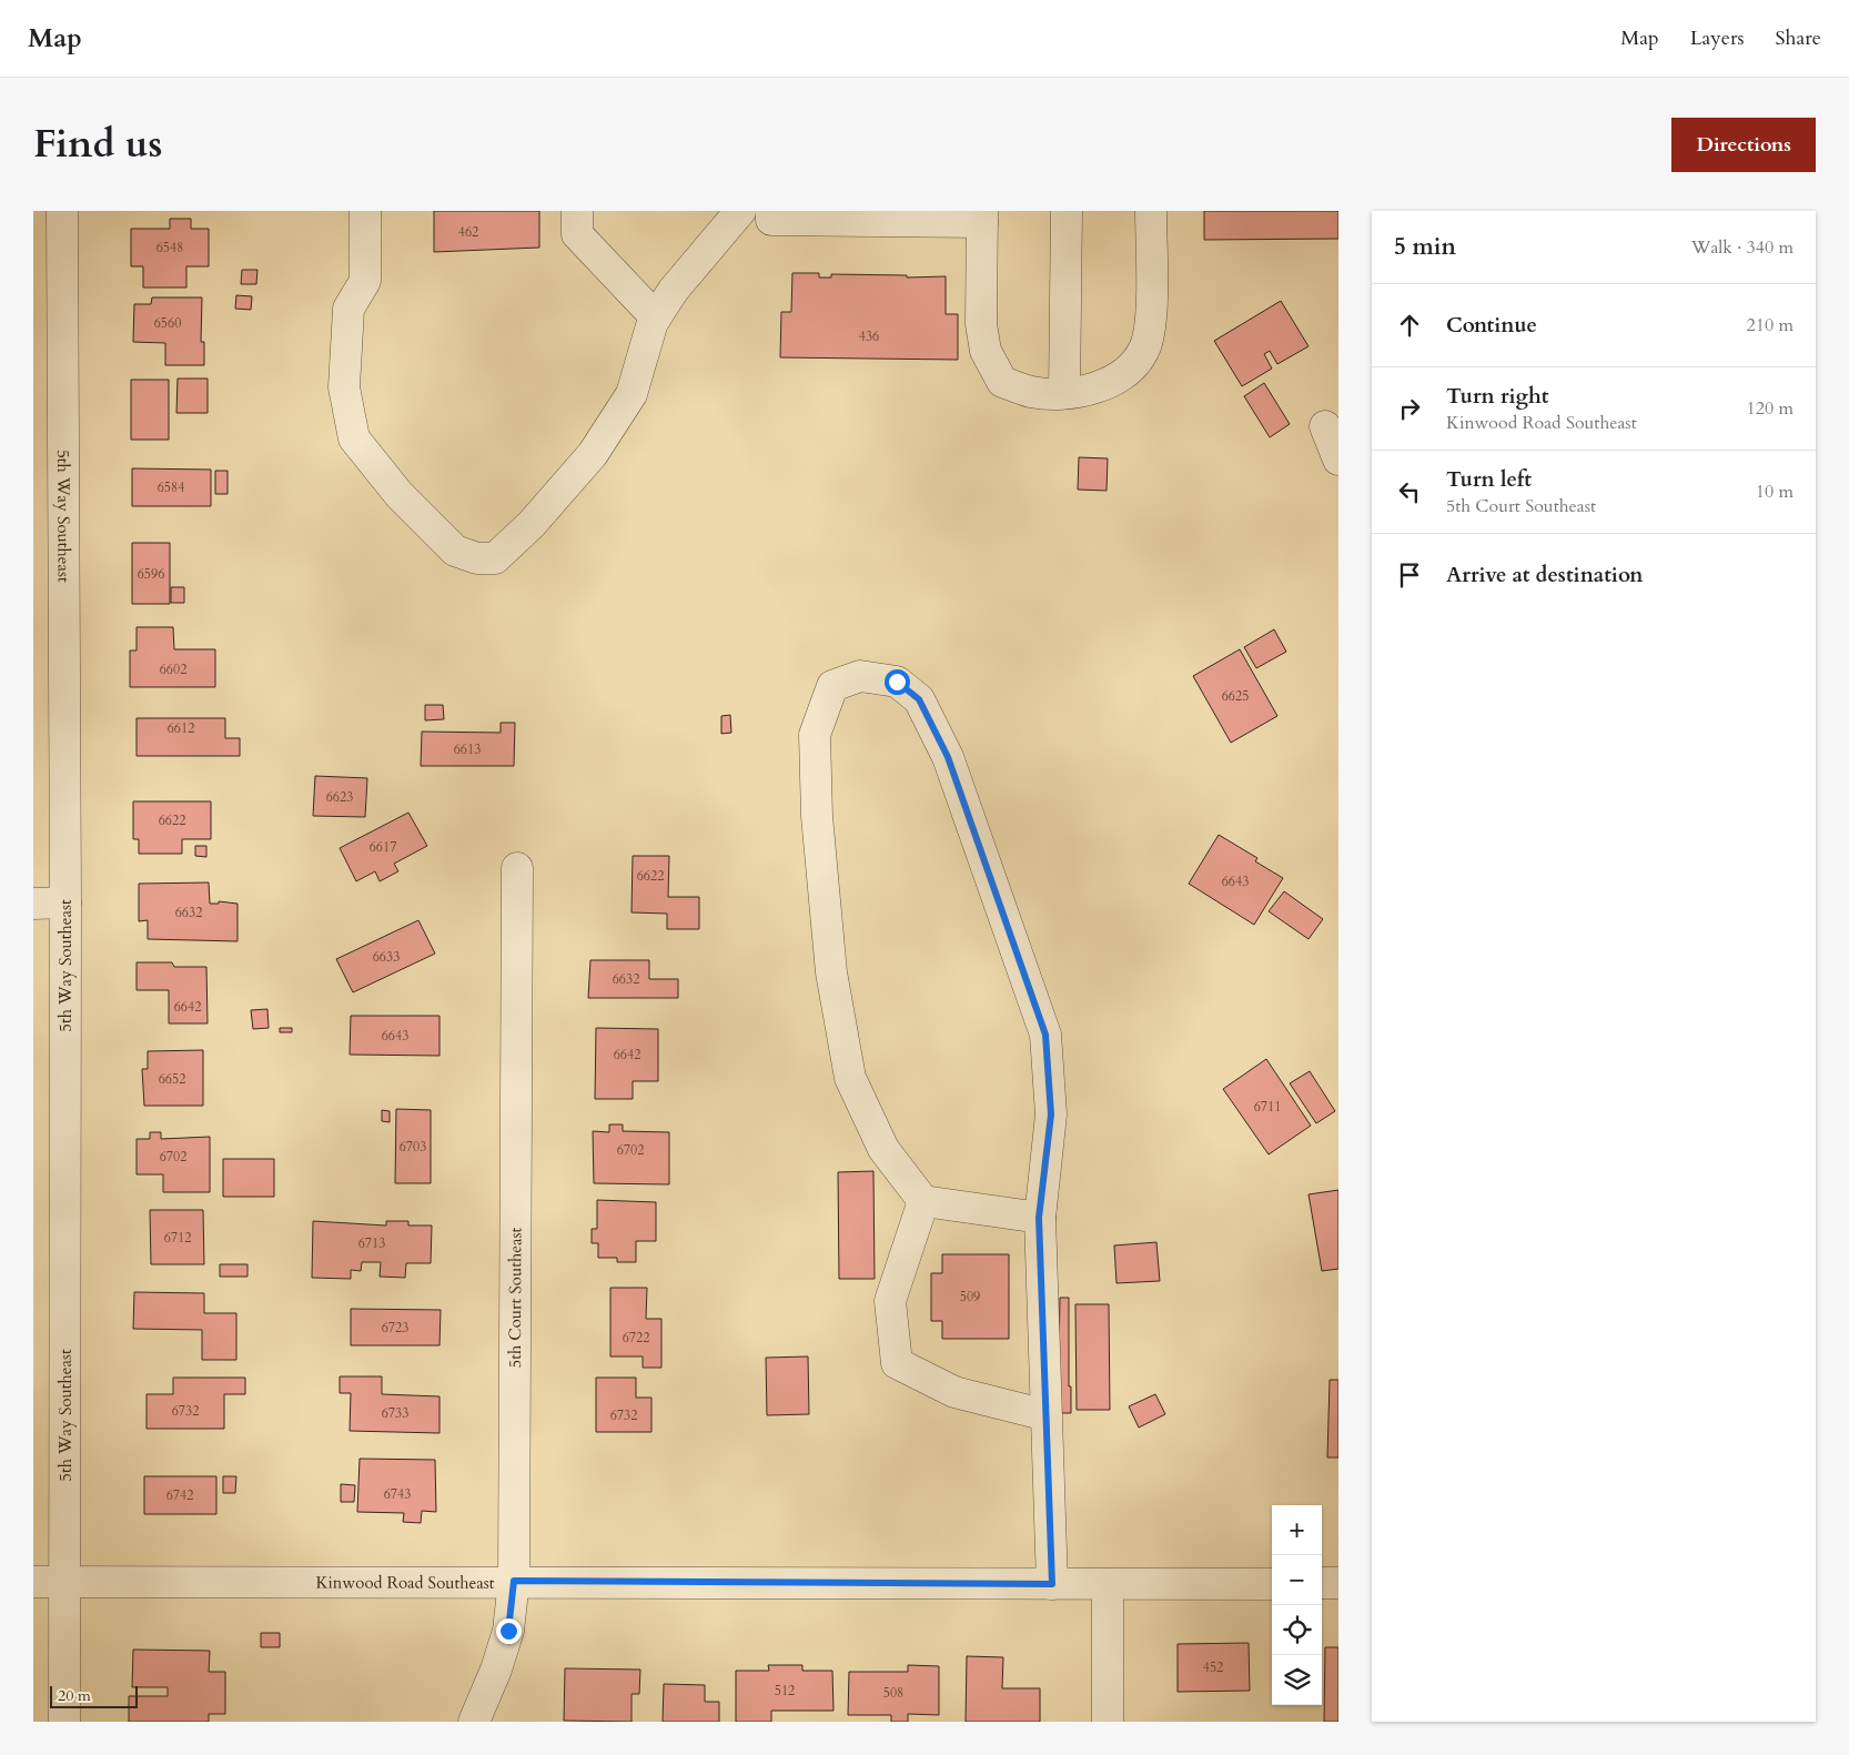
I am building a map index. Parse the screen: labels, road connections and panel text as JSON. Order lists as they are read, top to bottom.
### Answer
{
  "streets": {
    "street": ["5th Way Southeast", "5th Court Southeast", "Kinwood Road Southeast"]
  },
  "crossings": [
    ["5th Way Southeast", "Kinwood Road Southeast"],
    ["5th Court Southeast", "Kinwood Road Southeast"]
  ],
  "house_numbers": [
    "462",
    "6548",
    "6560",
    "436",
    "6584",
    "6596",
    "6602",
    "6625",
    "6612",
    "6613",
    "6623",
    "6622",
    "6617",
    "6622",
    "6643",
    "6632",
    "6633",
    "6632",
    "6642",
    "6643",
    "6642",
    "6652",
    "6711",
    "6703",
    "6702",
    "6702",
    "6712",
    "6713",
    "509",
    "6723",
    "6722",
    "6732",
    "6733",
    "6732",
    "6743",
    "6742",
    "452",
    "512",
    "508"
  ],
  "scale_bar": "20 m",
  "page": {
    "header": "Map",
    "nav": ["Map", "Layers", "Share"],
    "title": "Find us",
    "buttons": "Directions",
    "heading": ["5 min", "Walk · 340 m"],
    "list": [
      ["Continue", "210 m"],
      ["Turn right", "Kinwood Road Southeast", "120 m"],
      ["Turn left", "5th Court Southeast", "10 m"],
      "Arrive at destination"
    ],
    "map_buttons": ["+", "−"],
    "scale": "20 m"
  }
}
